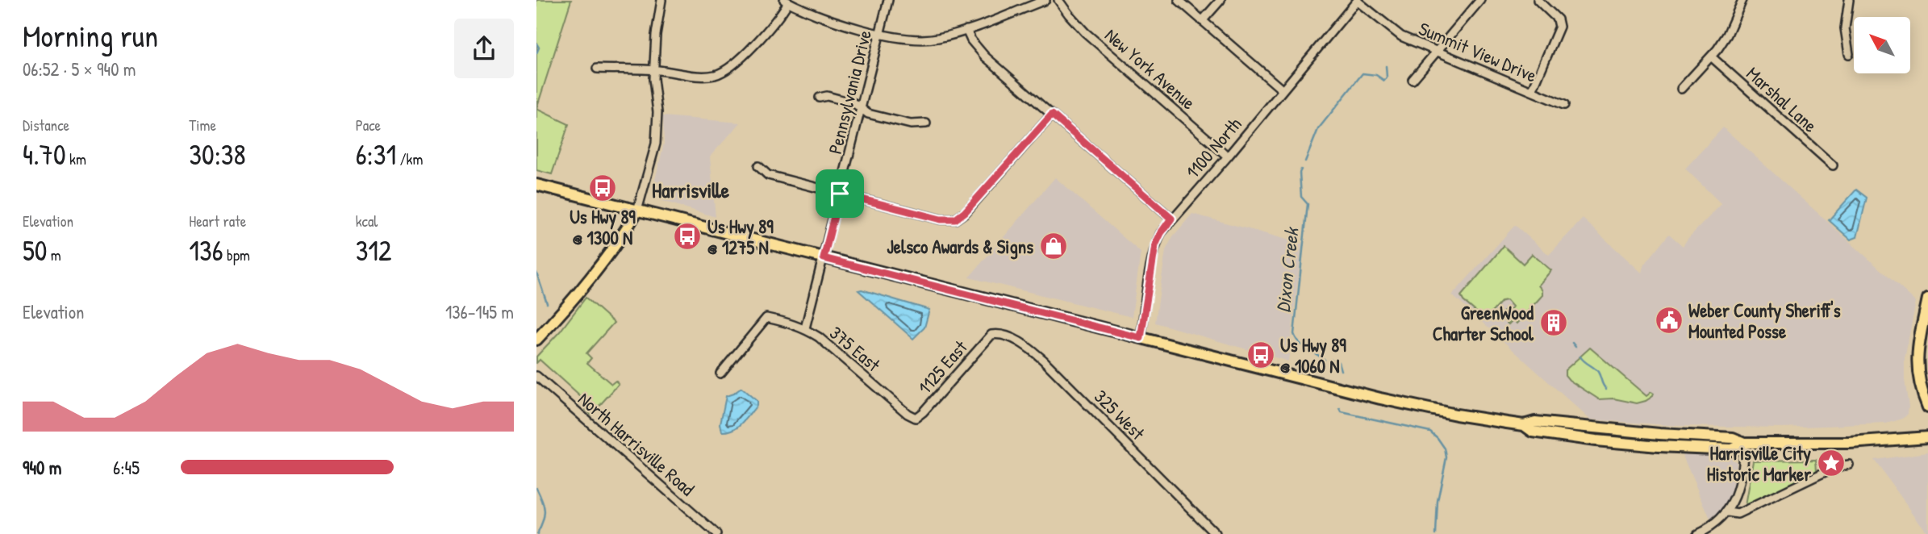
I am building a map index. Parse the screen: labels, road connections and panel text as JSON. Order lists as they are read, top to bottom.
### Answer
{
  "streets": {
    "street": [
      "Summit View Drive",
      "New York Avenue",
      "Pennsylvania Drive",
      "Marshal Lane",
      "1100 North",
      "375 East",
      "1125 East",
      "325 West",
      "North Harrisville Road"
    ]
  },
  "crossings": [
    ["Summit View Drive", "1100 North"],
    ["New York Avenue", "1100 North"],
    ["Pennsylvania Drive", "375 East"],
    ["375 East", "1125 East"],
    ["1125 East", "325 West"]
  ],
  "districts": ["Harrisville"],
  "water": ["Dixon Creek"],
  "places": {
    "bus stop": ["Us Hwy 89 @ 1300 N", "Us Hwy 89 @ 1275 N", "Us Hwy 89 @ 1060 N"],
    "shop": ["Jelsco Awards & Signs"],
    "public building": ["Weber County Sheriff's Mounted Posse"],
    "building": ["GreenWood Charter School"],
    "place": ["Harrisville City Historic Marker"]
  },
  "north": "top left",
  "page": {
    "heading": ["Morning run", "06:52 · 5 × 940 m"],
    "stats": [
      ["Distance", "4.70 km"],
      ["Time", "30:38"],
      ["Pace", "6:31 /km"],
      ["Elevation", "50 m"],
      ["Heart rate", "136 bpm"],
      ["kcal", "312"]
    ],
    "chart": ["Elevation", "136–145 m"],
    "list": [
      {
        "name": "940 m",
        "note": "6:45"
      }
    ]
  }
}
